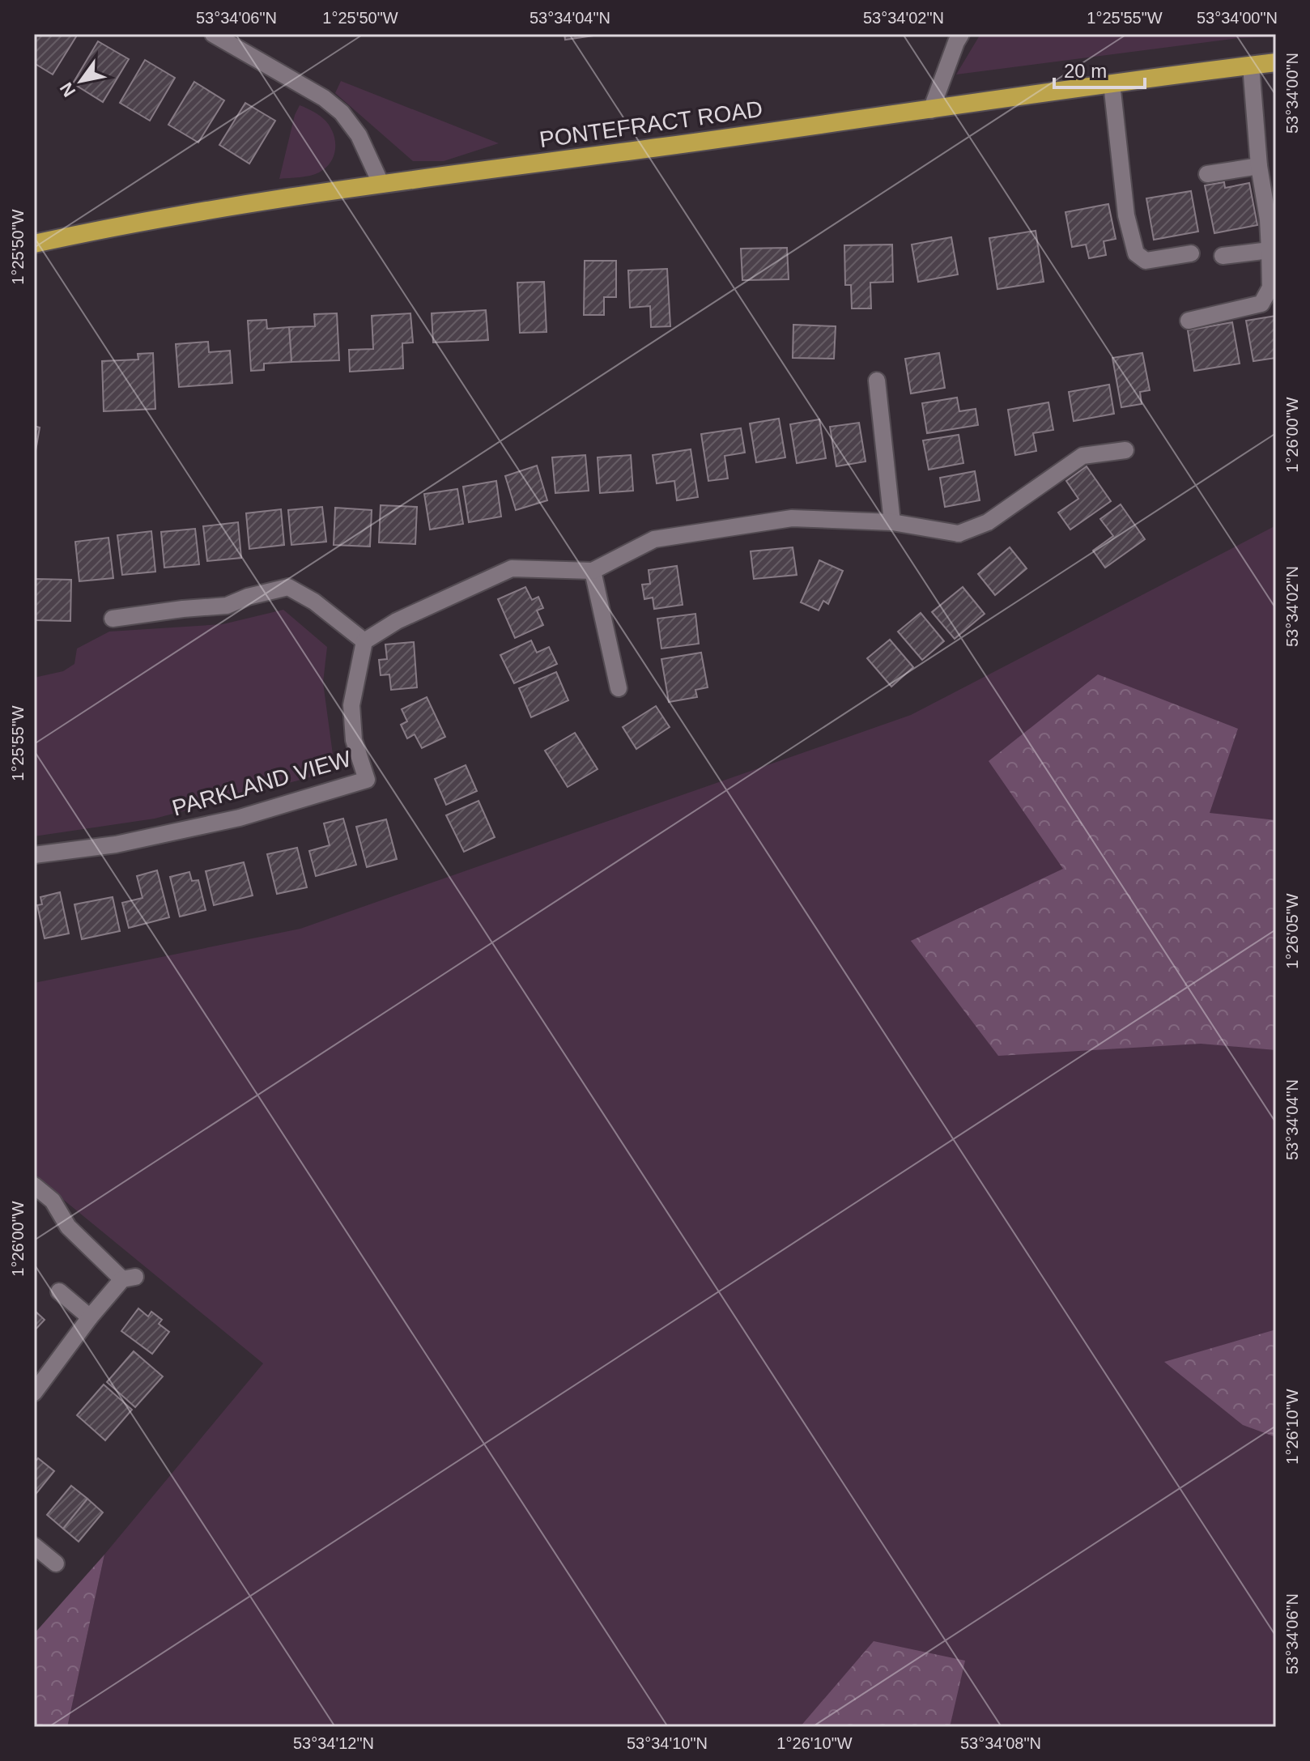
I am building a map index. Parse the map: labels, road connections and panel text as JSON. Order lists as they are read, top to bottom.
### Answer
{
  "streets": {
    "highway": ["PONTEFRACT ROAD"],
    "street": ["PARKLAND VIEW"]
  },
  "scale_bar": "20 m",
  "north": "bottom left",
  "coordinates": [
    "53°34'06\"N",
    "1°25'50\"W",
    "53°34'04\"N",
    "53°34'02\"N",
    "1°25'55\"W",
    "53°34'00\"N",
    "1°26'00\"W",
    "1°26'05\"W",
    "1°26'10\"W",
    "53°34'12\"N",
    "53°34'10\"N",
    "53°34'08\"N"
  ]
}
